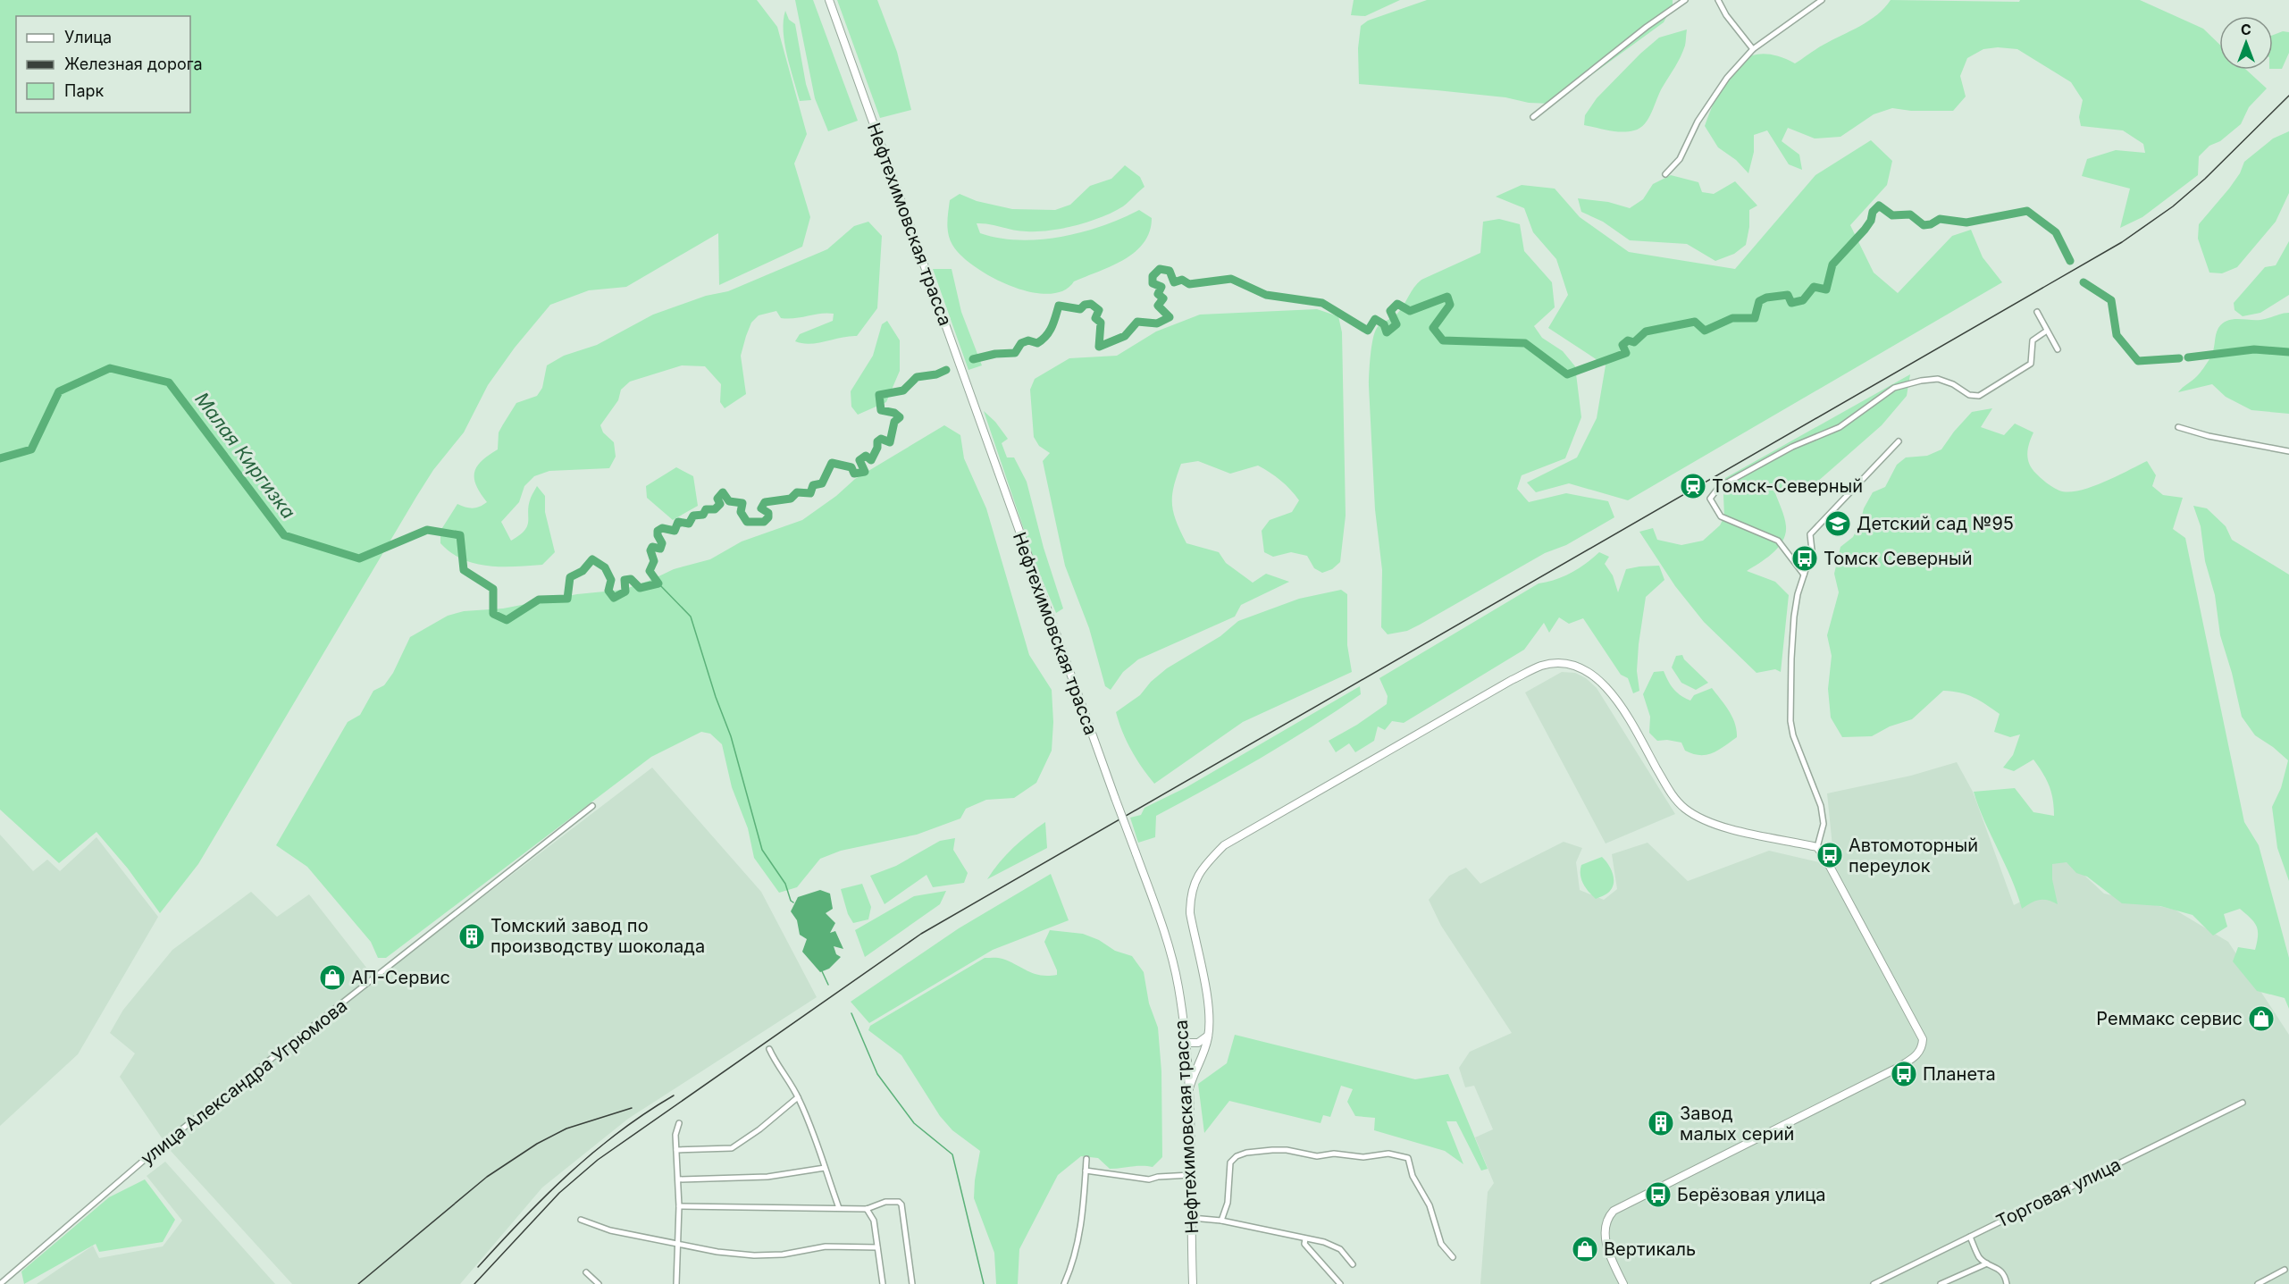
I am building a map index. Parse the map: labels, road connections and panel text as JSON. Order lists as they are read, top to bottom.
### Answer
{
  "streets": {
    "street": ["Нефтехимовская трасса", "улица Александра Угрюмова", "Торговая улица"]
  },
  "water": ["Малая Киргизка"],
  "places": {
    "station": ["Томск-Северный"],
    "school or university": ["Детский сад №95"],
    "bus stop": [
      "Томск Северный",
      "Автомоторный переулок",
      "Планета",
      "Берёзовая улица"
    ],
    "building": ["Томский завод по производству шоколада", "Завод малых серий"],
    "shop": ["АП-Сервис", "Реммакс сервис", "Вертикаль"]
  },
  "legend": ["Улица", "Железная дорога", "Парк"],
  "north": "top"
}
